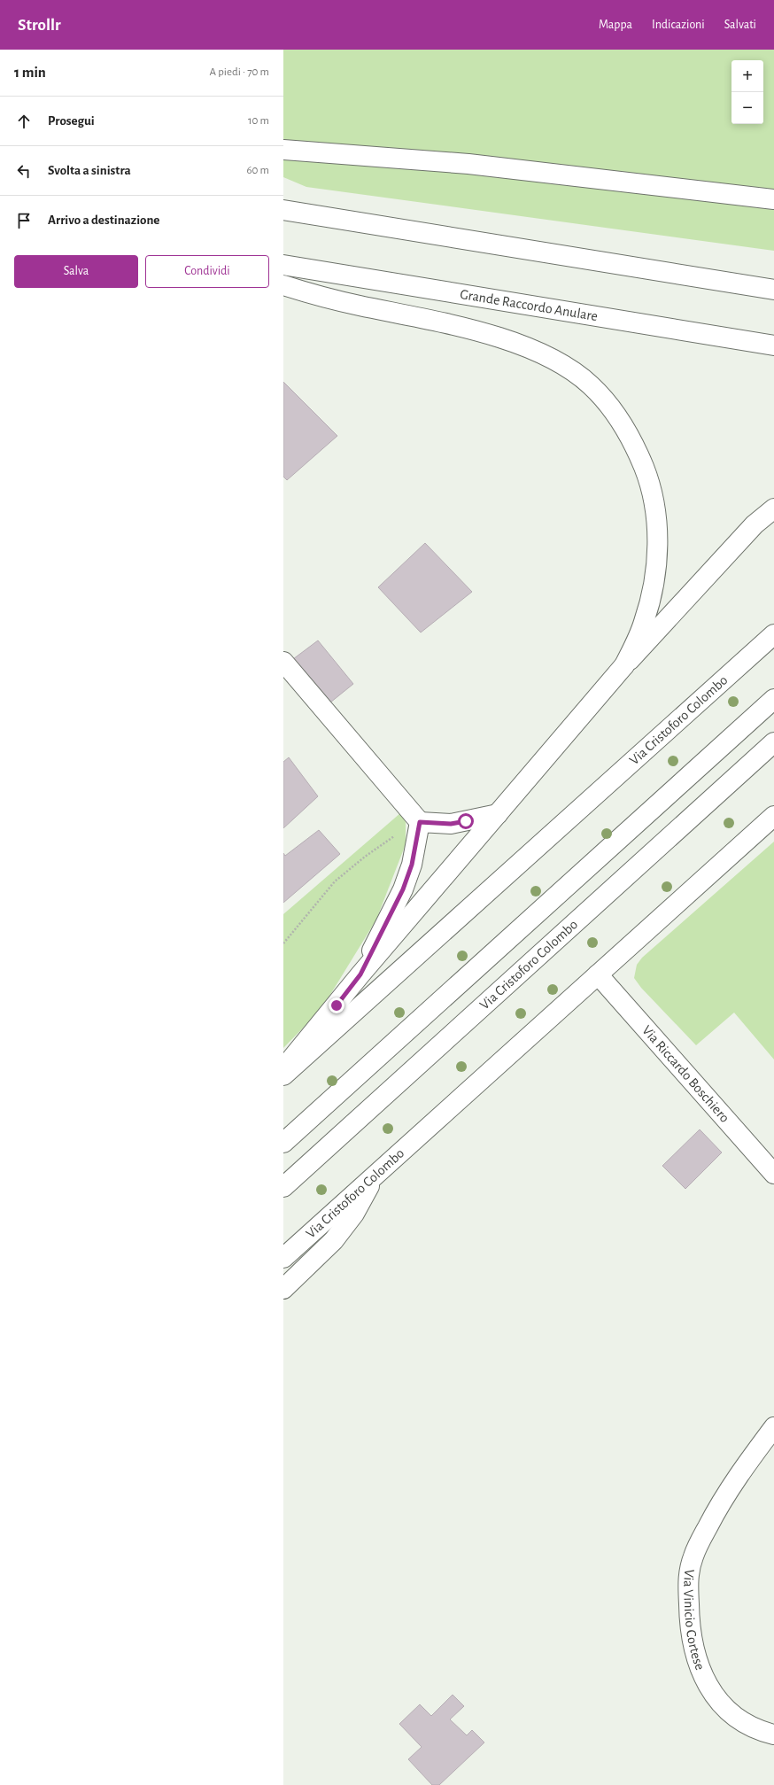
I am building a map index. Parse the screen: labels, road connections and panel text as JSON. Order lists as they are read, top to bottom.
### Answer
{
  "streets": {
    "main road": [
      "Grande Raccordo Anulare",
      "Via Cristoforo Colombo",
      "Via Riccardo Boschiero",
      "Via Vinicio Cortese"
    ]
  },
  "crossings": [
    ["Via Cristoforo Colombo", "Via Riccardo Boschiero"]
  ],
  "page": {
    "header": "Strollr",
    "nav": ["Mappa", "Indicazioni", "Salvati"],
    "heading": ["1 min", "A piedi · 70 m"],
    "map_buttons": ["+", "−"],
    "list": [
      ["Prosegui", "10 m"],
      ["Svolta a sinistra", "60 m"],
      "Arrivo a destinazione"
    ],
    "buttons": ["Salva", "Condividi"]
  }
}
